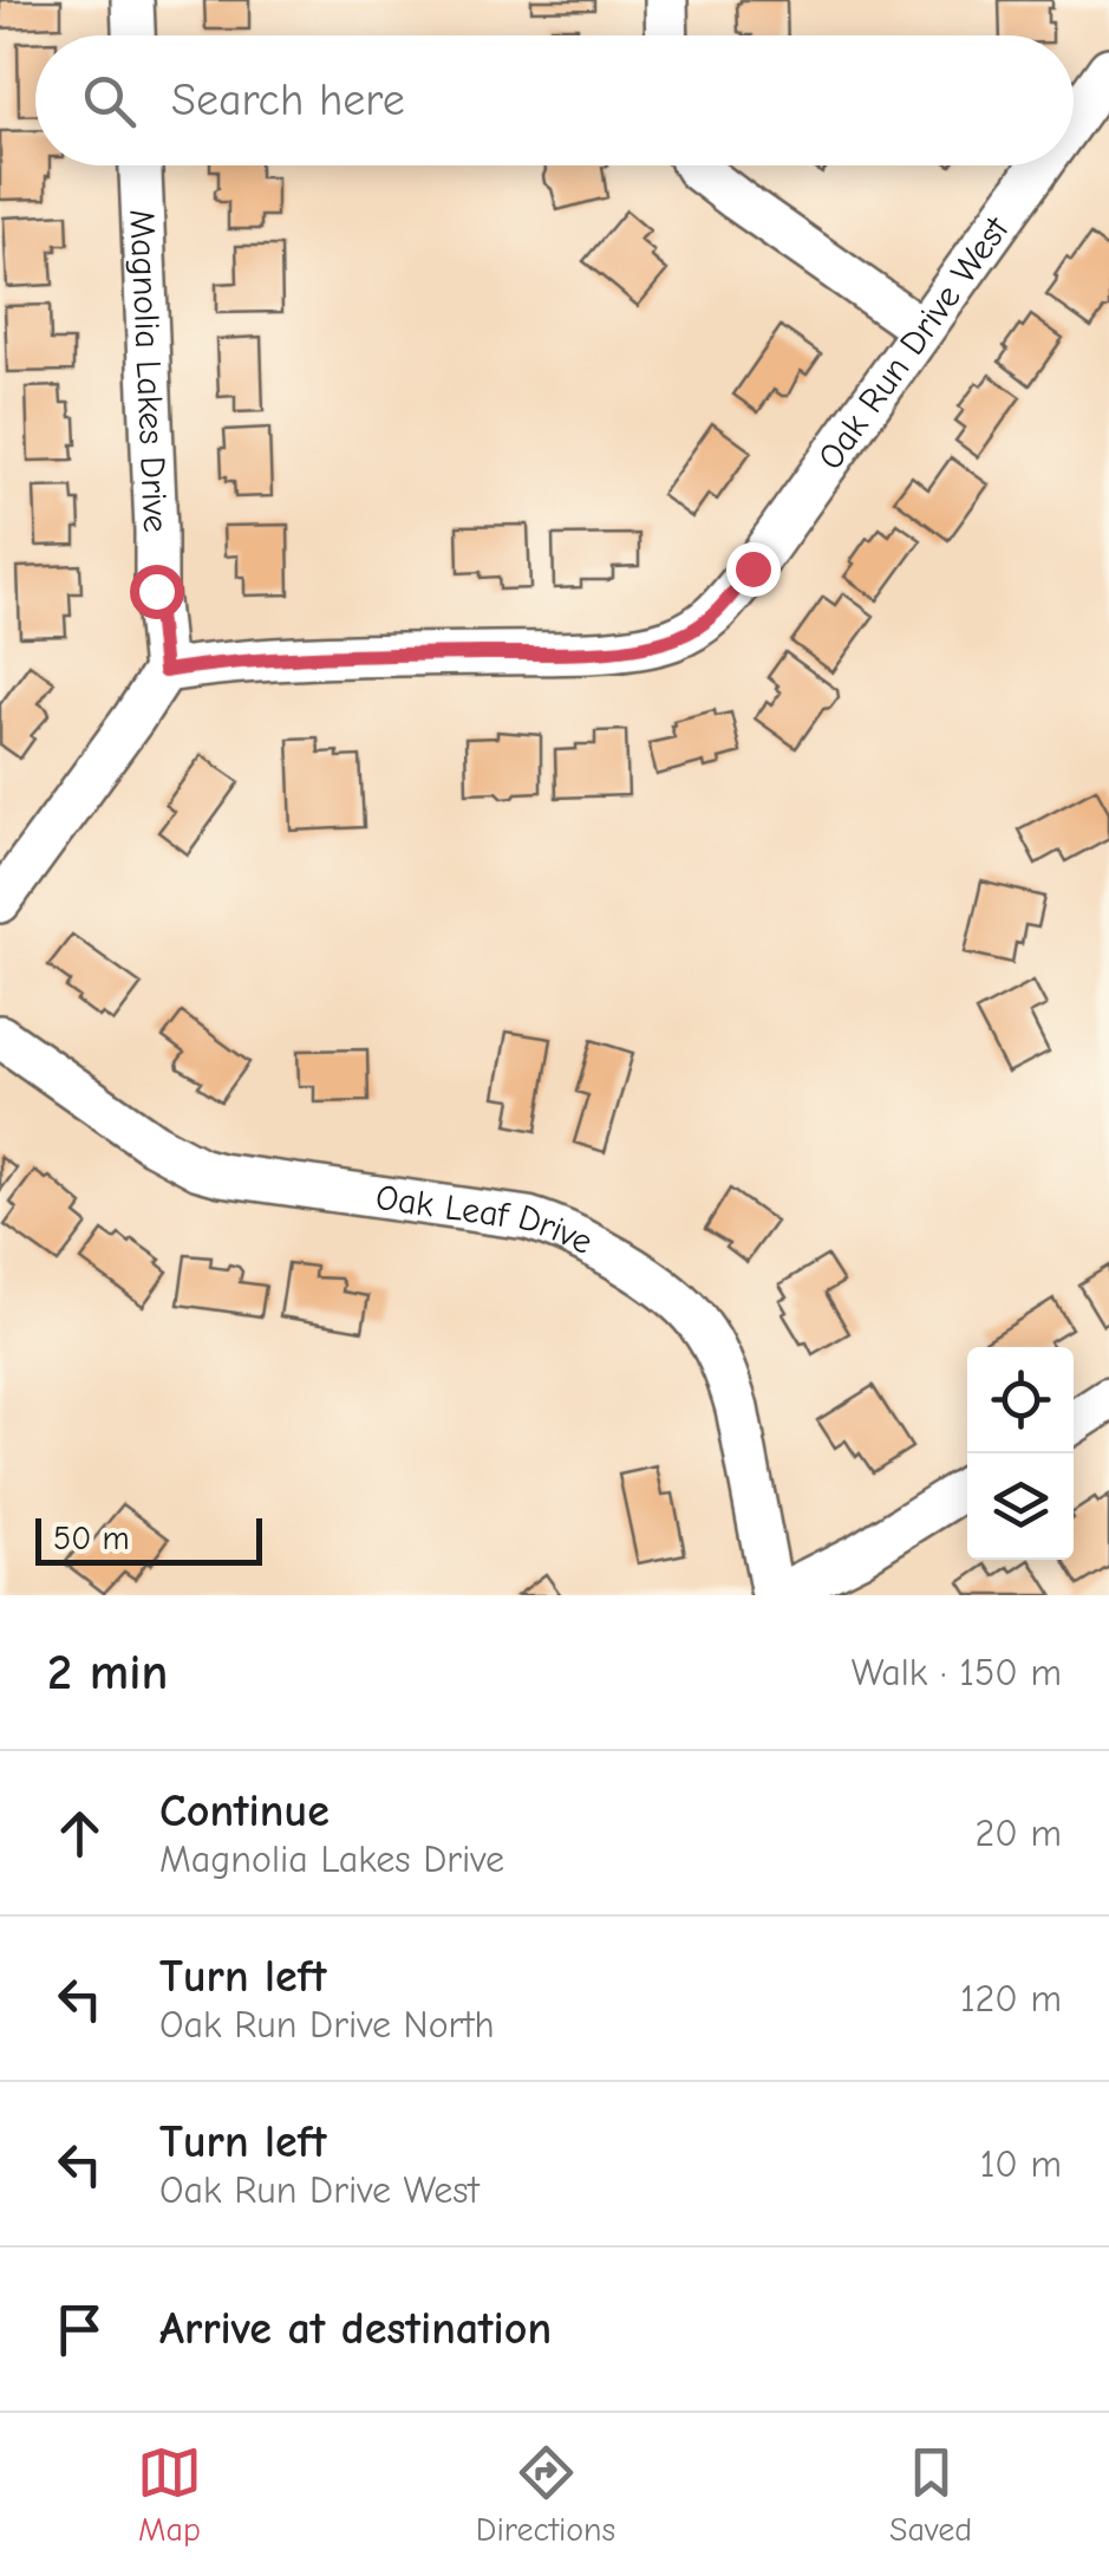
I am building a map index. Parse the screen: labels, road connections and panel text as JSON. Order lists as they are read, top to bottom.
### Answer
{
  "streets": {
    "street": ["Oak Run Drive West", "Magnolia Lakes Drive", "Oak Leaf Drive"]
  },
  "crossings": [
    ["Oak Run Drive West", "Magnolia Lakes Drive"]
  ],
  "scale_bar": "50 m",
  "page": {
    "search": "Search here",
    "scale": "50 m",
    "heading": ["2 min", "Walk · 150 m"],
    "list": [
      ["Continue", "Magnolia Lakes Drive", "20 m"],
      ["Turn left", "Oak Run Drive North", "120 m"],
      ["Turn left", "Oak Run Drive West", "10 m"],
      "Arrive at destination"
    ],
    "nav": ["Map", "Directions", "Saved"]
  }
}
